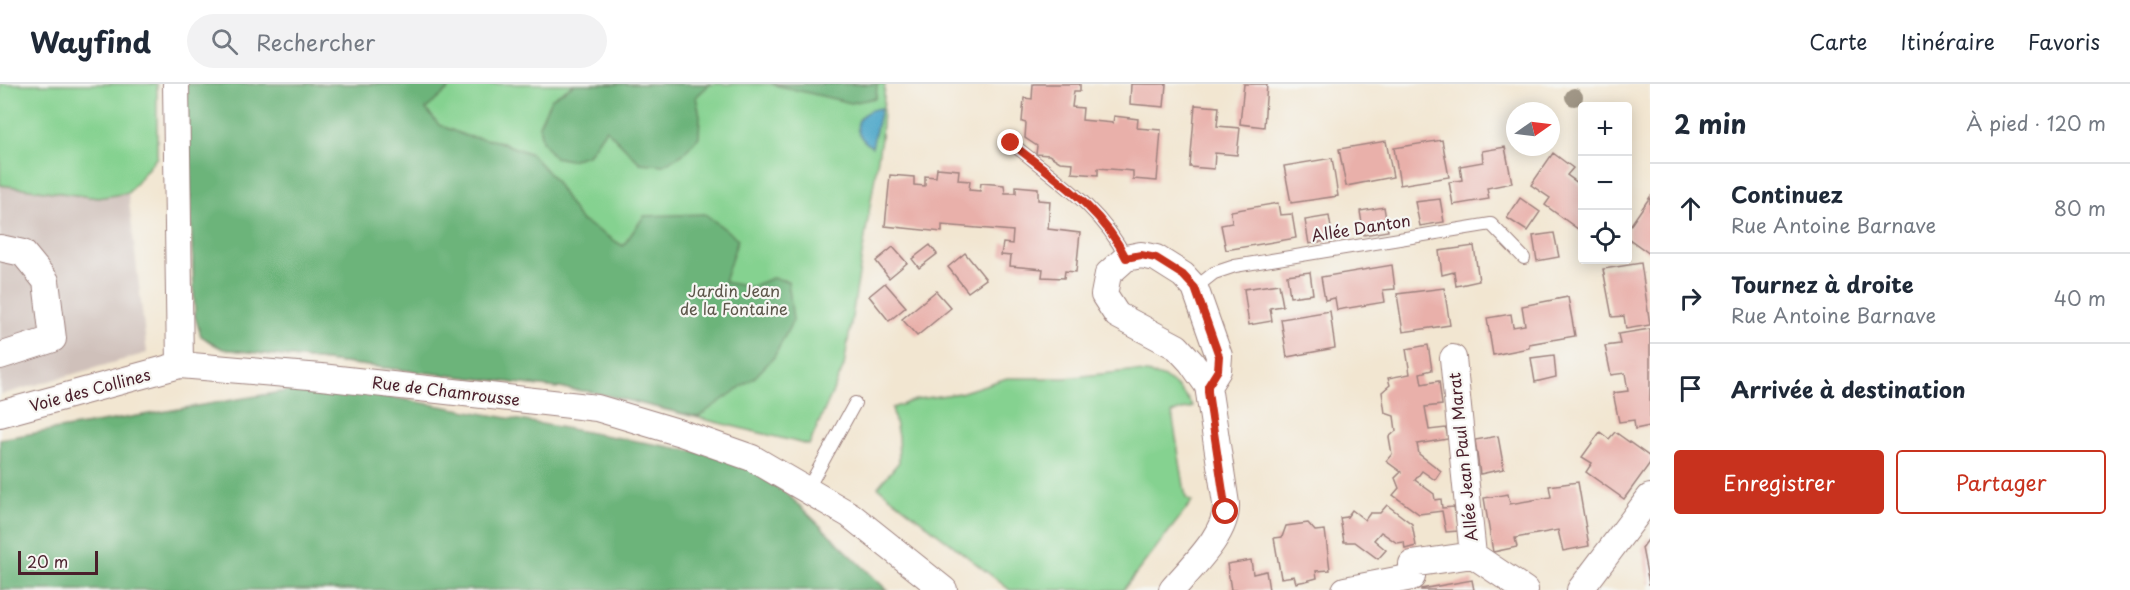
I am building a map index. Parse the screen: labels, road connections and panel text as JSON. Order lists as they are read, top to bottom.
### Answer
{
  "streets": {
    "street": ["Voie des Collines", "Rue de Chamrousse", "Allée Jean Paul Marat"],
    "lane": ["Allée Danton"]
  },
  "crossings": [
    ["Voie des Collines", "Rue de Chamrousse"]
  ],
  "parks": ["Jardin Jean de la Fontaine"],
  "scale_bar": "20 m",
  "north": "right",
  "page": {
    "header": "Wayfind",
    "search": "Rechercher",
    "nav": ["Carte", "Itinéraire", "Favoris"],
    "heading": ["2 min", "À pied · 120 m"],
    "map_buttons": ["+", "−"],
    "list": [
      ["Continuez", "Rue Antoine Barnave", "80 m"],
      ["Tournez à droite", "Rue Antoine Barnave", "40 m"],
      "Arrivée à destination"
    ],
    "buttons": ["Enregistrer", "Partager"],
    "scale": "20 m"
  }
}
